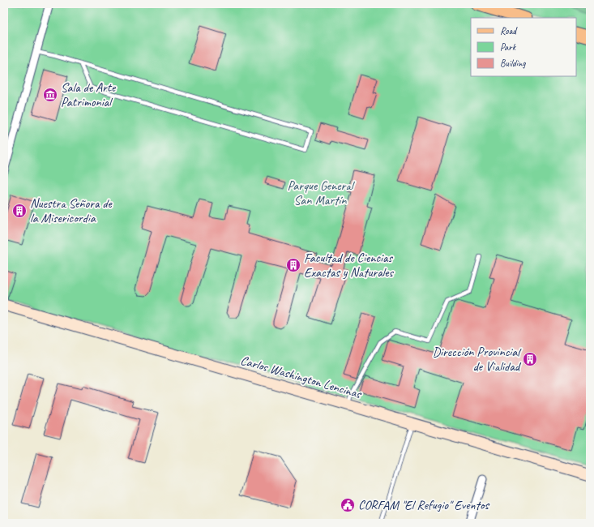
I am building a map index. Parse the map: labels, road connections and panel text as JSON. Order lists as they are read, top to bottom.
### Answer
{
  "streets": {
    "main road": ["Carlos Washington Lencinas"]
  },
  "parks": ["Parque General San Martín"],
  "places": {
    "museum": ["Sala de Arte Patrimonial"],
    "building": ["Nuestra Señora de la Misericordia", "Facultad de Ciencias Exactas y Naturales", "Dirección Provincial de Vialidad"],
    "public building": ["CORFAM \"El Refugio\" Eventos"]
  },
  "legend": ["Road", "Park", "Building"]
}
